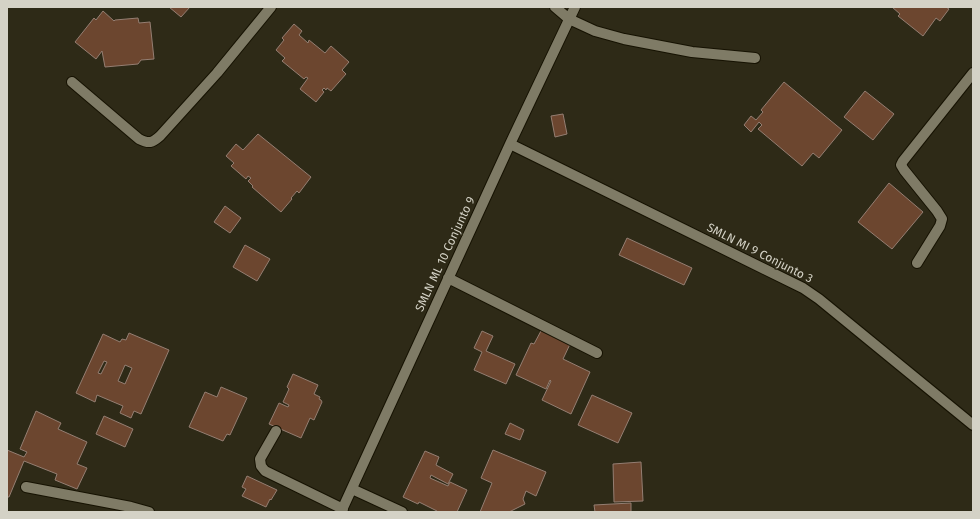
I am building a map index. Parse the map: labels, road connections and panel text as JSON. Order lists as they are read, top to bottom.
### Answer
{
  "streets": {
    "street": ["SMLN MI 9 Conjunto 3", "SMLN ML 10 Conjunto 9"]
  },
  "crossings": [
    ["SMLN MI 9 Conjunto 3", "SMLN ML 10 Conjunto 9"]
  ]
}
